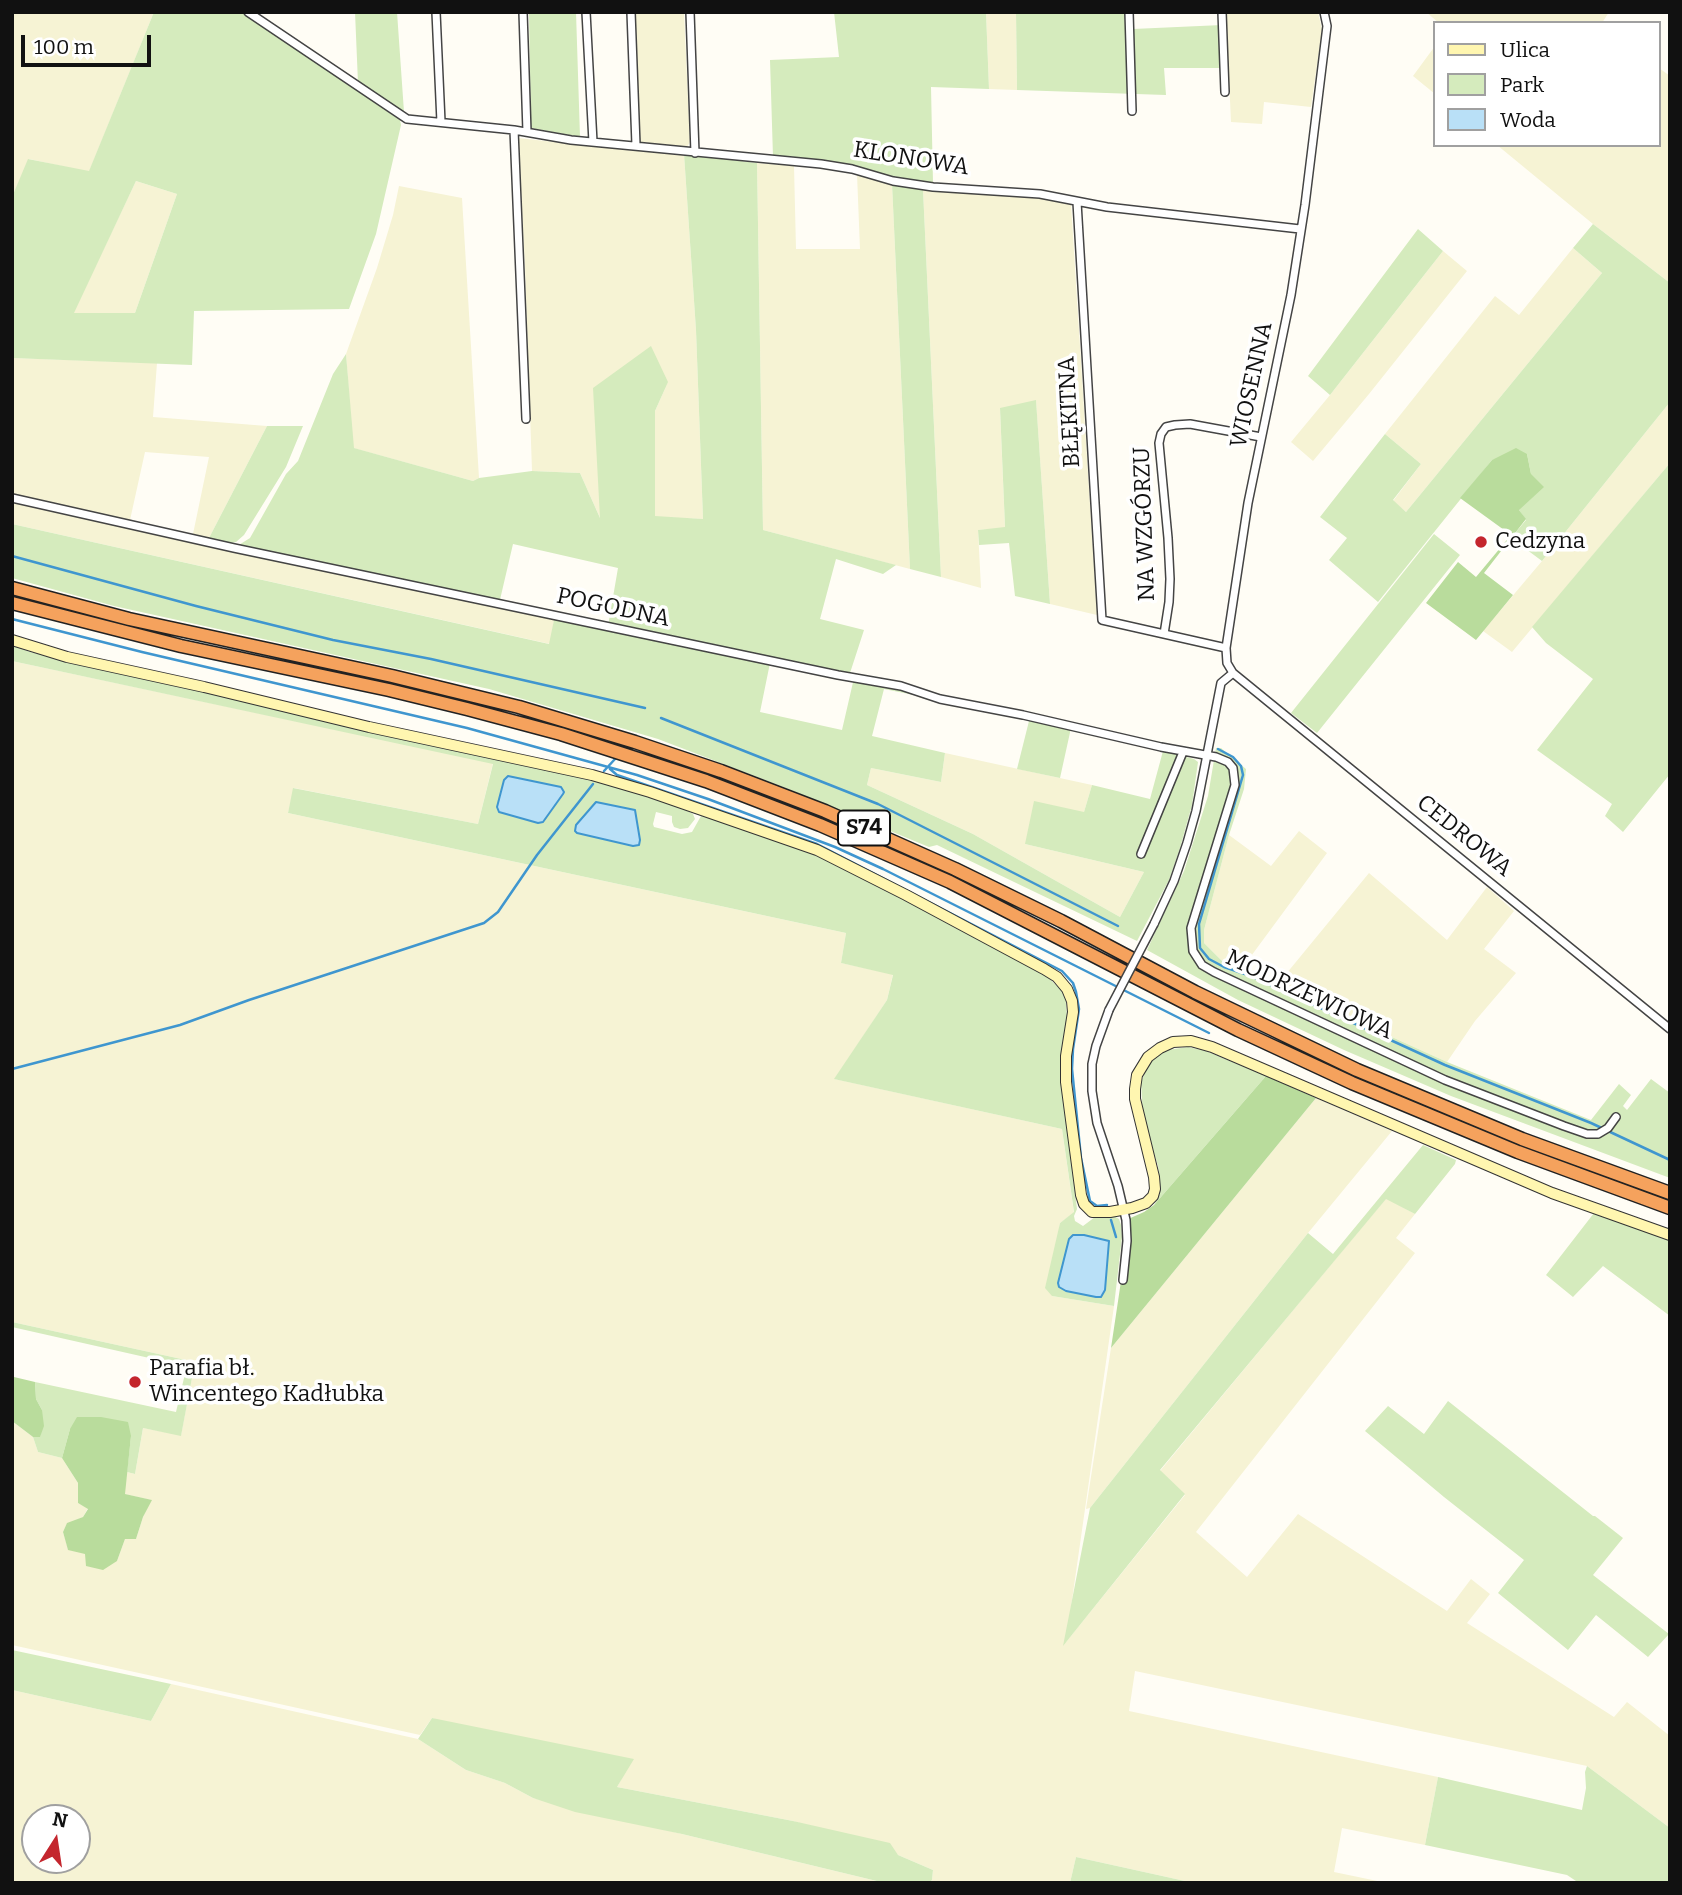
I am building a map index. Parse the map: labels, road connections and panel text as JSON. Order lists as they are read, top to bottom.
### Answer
{
  "streets": {
    "highway": ["S74"],
    "street": [
      "KLONOWA",
      "WIOSENNA",
      "BŁĘKITNA",
      "NA WZGÓRZU",
      "POGODNA",
      "CEDROWA",
      "MODRZEWIOWA"
    ]
  },
  "crossings": [
    ["KLONOWA", "WIOSENNA"],
    ["KLONOWA", "BŁĘKITNA"],
    ["WIOSENNA", "NA WZGÓRZU"],
    ["WIOSENNA", "CEDROWA"],
    ["BŁĘKITNA", "NA WZGÓRZU"],
    ["POGODNA", "MODRZEWIOWA"]
  ],
  "places": ["Cedzyna", "Parafia bł. Wincentego Kadłubka"],
  "legend": ["Ulica", "Park", "Woda"],
  "scale_bar": "100 m",
  "north": "top"
}
